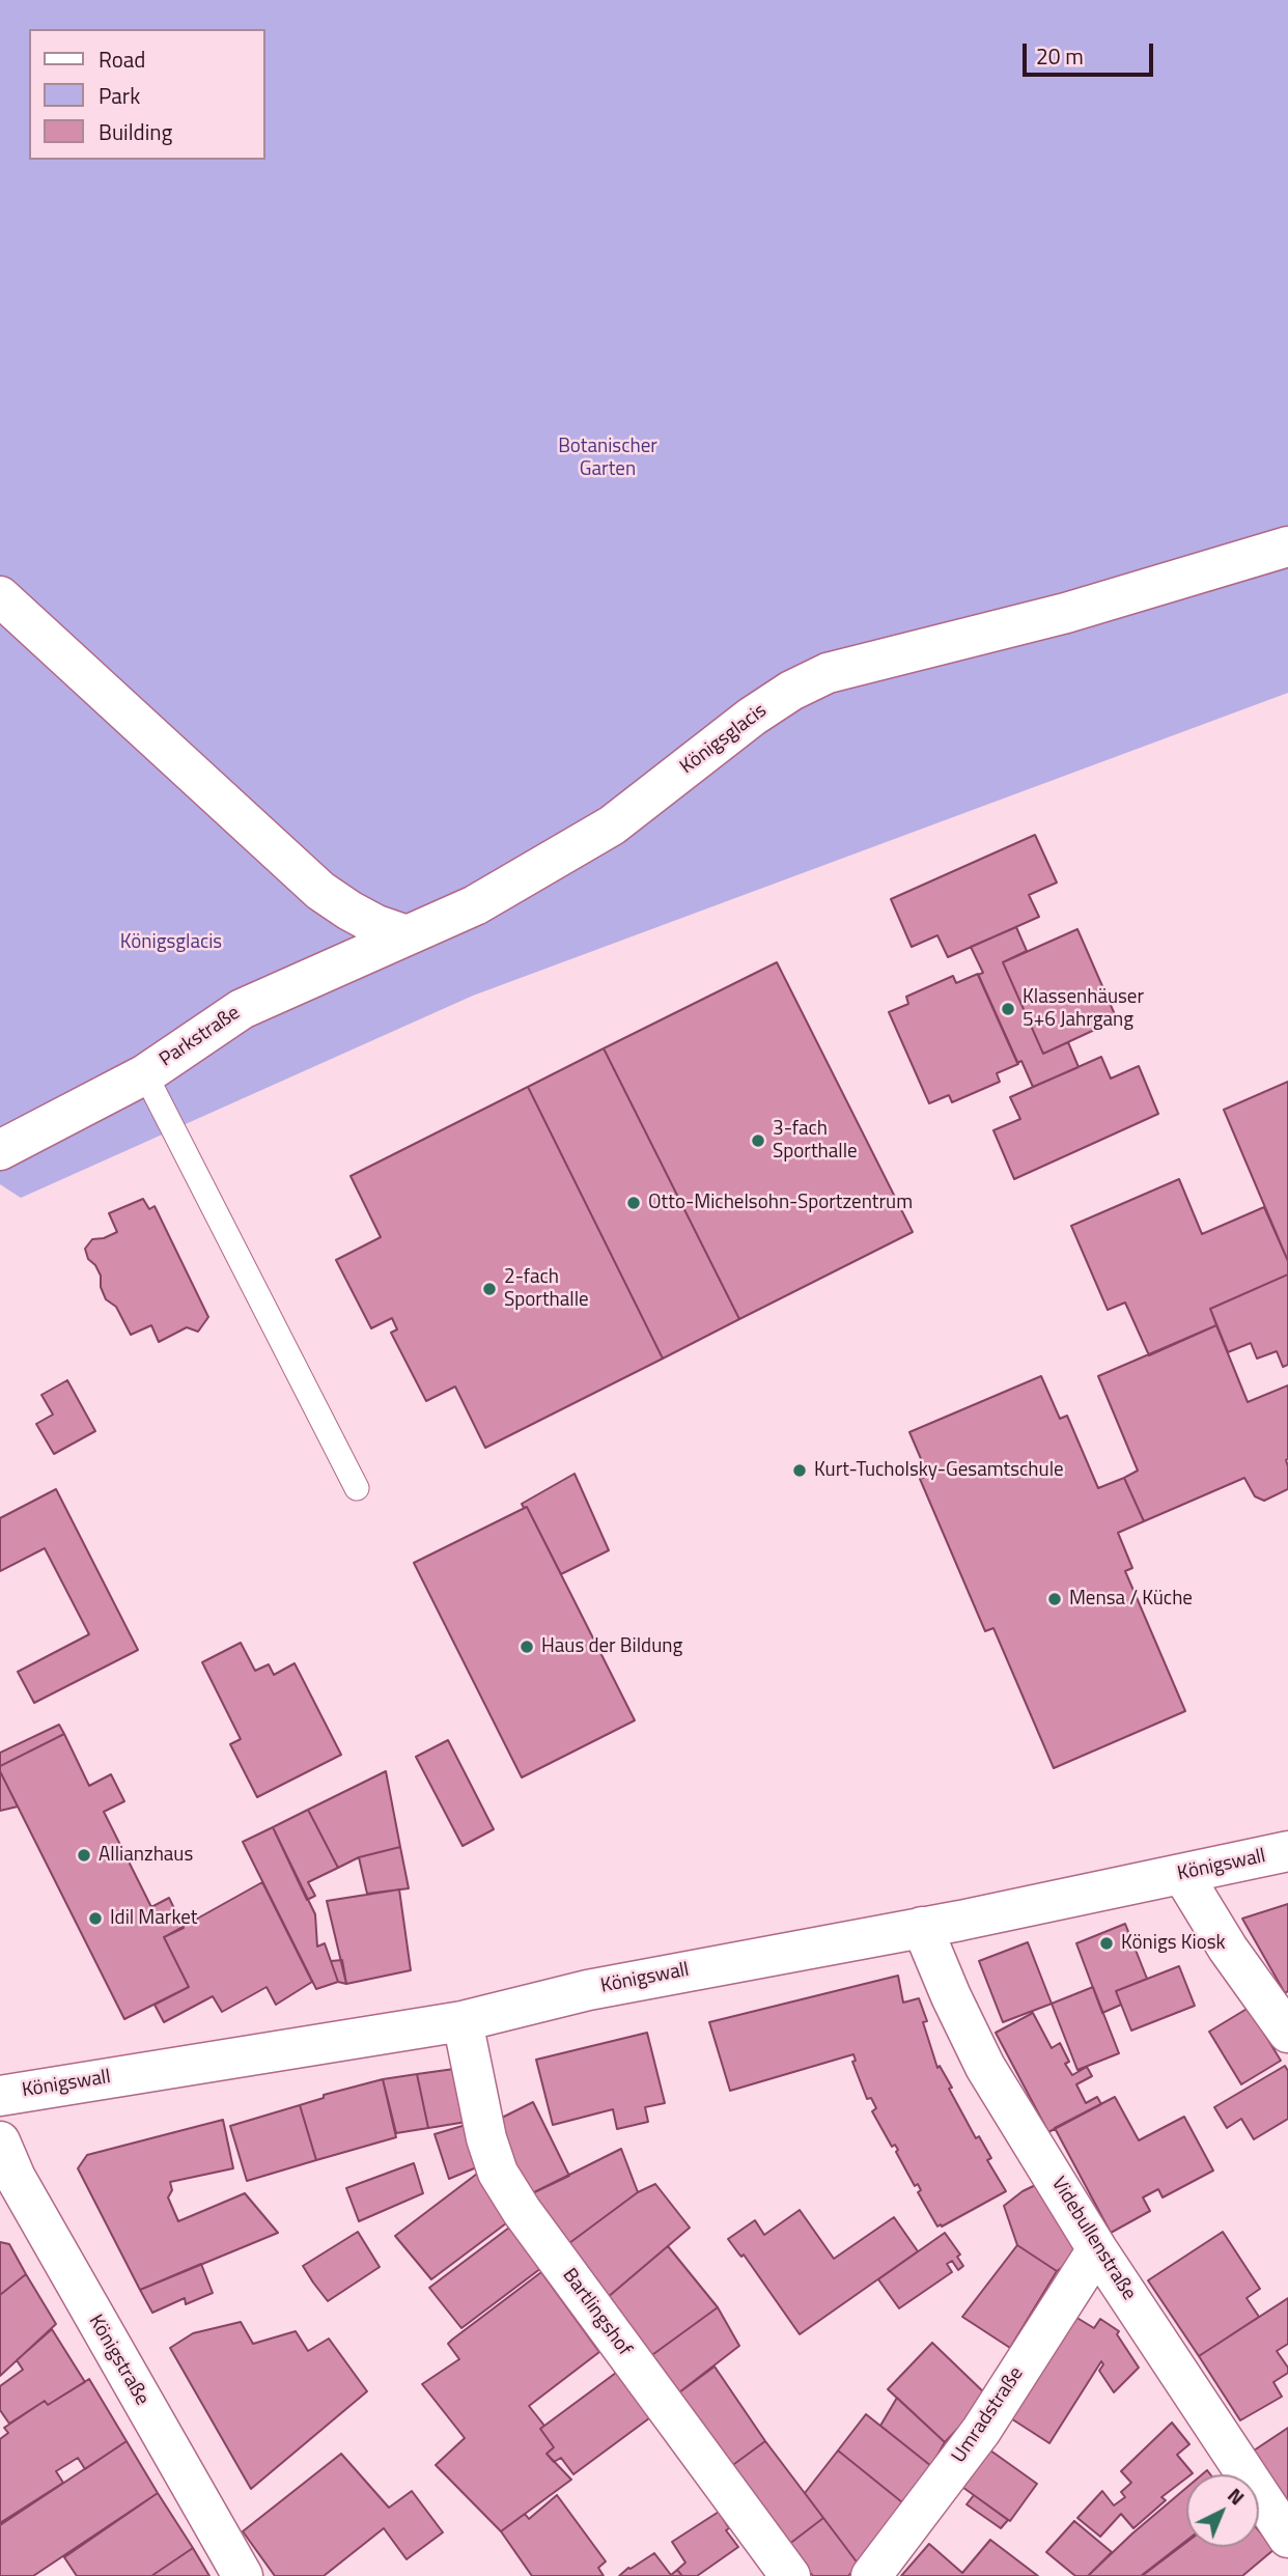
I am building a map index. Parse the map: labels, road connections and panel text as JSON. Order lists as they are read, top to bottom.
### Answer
{
  "streets": {
    "street": [
      "Königsglacis",
      "Parkstraße",
      "Königswall",
      "Videbullenstraße",
      "Bartlingshof",
      "Königstraße",
      "Umradstraße"
    ]
  },
  "crossings": [
    ["Königsglacis", "Parkstraße"],
    ["Königswall", "Videbullenstraße"],
    ["Königswall", "Bartlingshof"],
    ["Videbullenstraße", "Umradstraße"]
  ],
  "parks": ["Botanischer Garten", "Königsglacis"],
  "places": [
    "Klassenhäuser 5+6 Jahrgang",
    "3-fach Sporthalle",
    "Otto-Michelsohn-Sportzentrum",
    "2-fach Sporthalle",
    "Kurt-Tucholsky-Gesamtschule",
    "Mensa / Küche",
    "Haus der Bildung",
    "Allianzhaus",
    "Idil Market",
    "Königs Kiosk"
  ],
  "legend": ["Road", "Park", "Building"],
  "scale_bar": "20 m",
  "north": "top right"
}
